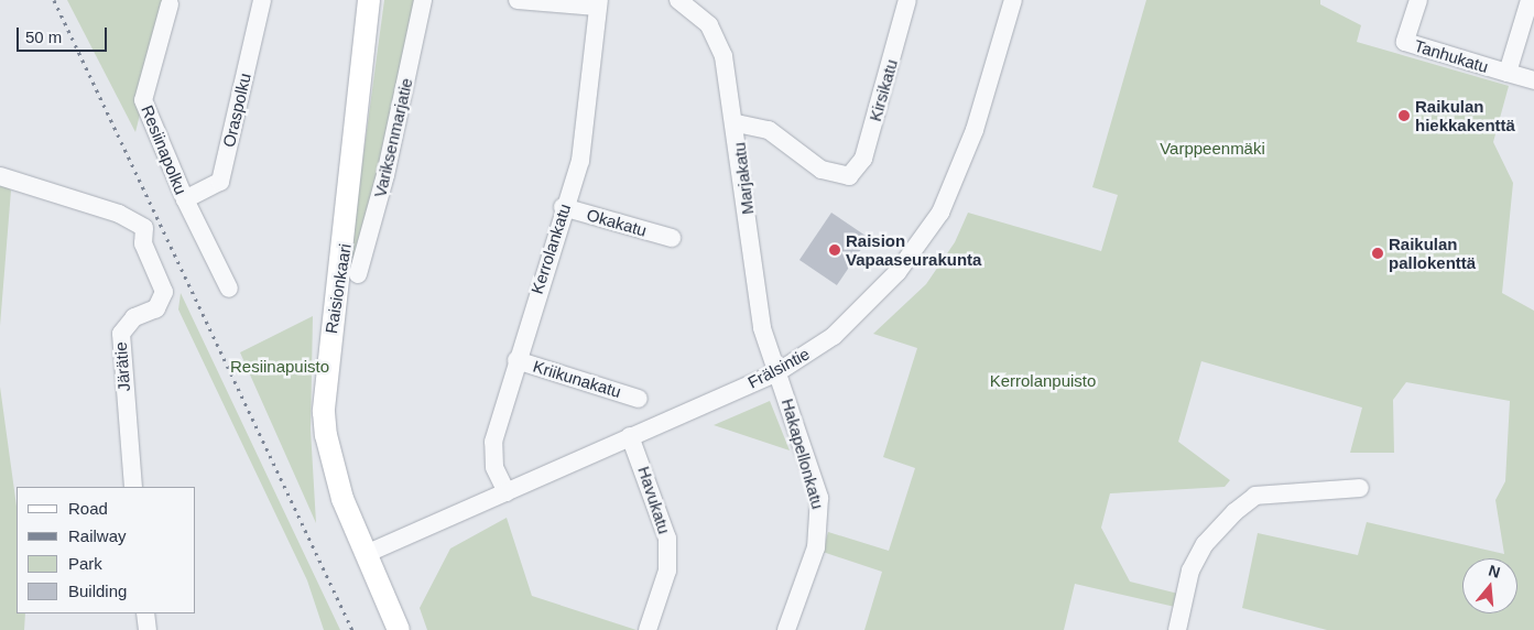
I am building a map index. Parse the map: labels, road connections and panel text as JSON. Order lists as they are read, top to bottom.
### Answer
{
  "streets": {
    "main road": ["Raisionkaari"],
    "street": [
      "Tanhukatu",
      "Kirsikatu",
      "Oraspolku",
      "Variksenmarjatie",
      "Resiinapolku",
      "Marjakatu",
      "Okakatu",
      "Kerrolankatu",
      "Järätie",
      "Frälsintie",
      "Kriikunakatu",
      "Hakapellonkatu",
      "Havukatu"
    ]
  },
  "crossings": [
    ["Kirsikatu", "Marjakatu"],
    ["Oraspolku", "Resiinapolku"],
    ["Marjakatu", "Frälsintie"],
    ["Marjakatu", "Hakapellonkatu"],
    ["Okakatu", "Kerrolankatu"],
    ["Kerrolankatu", "Frälsintie"],
    ["Kerrolankatu", "Kriikunakatu"],
    ["Raisionkaari", "Frälsintie"],
    ["Frälsintie", "Hakapellonkatu"],
    ["Frälsintie", "Havukatu"]
  ],
  "parks": ["Varppeenmäki", "Resiinapuisto", "Kerrolanpuisto"],
  "places": ["Raikulan hiekkakenttä", "Raision Vapaaseurakunta", "Raikulan pallokenttä"],
  "legend": [
    "Road",
    "Railway",
    "Park",
    "Building"
  ],
  "scale_bar": "50 m",
  "north": "top"
}
